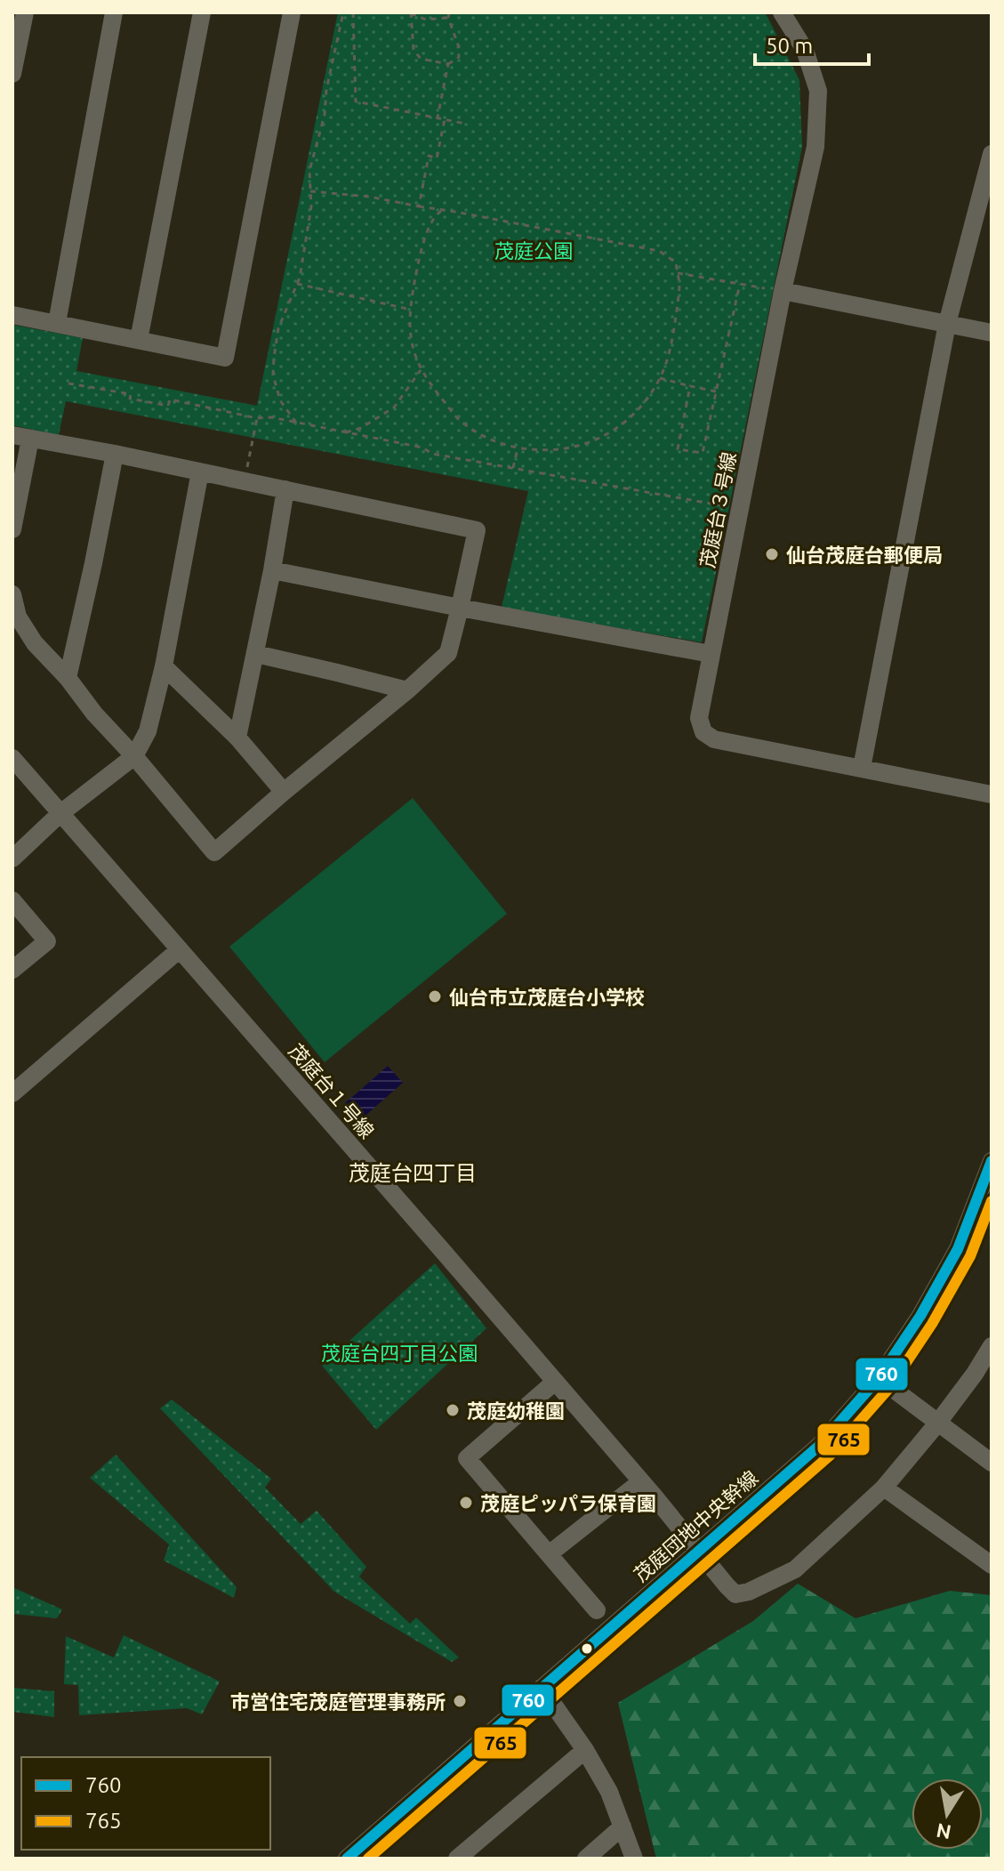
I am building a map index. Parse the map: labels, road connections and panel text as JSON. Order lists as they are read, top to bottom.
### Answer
{
  "streets": {
    "street": ["茂庭台３号線", "茂庭台１号線", "茂庭団地中央幹線"]
  },
  "crossings": [
    ["茂庭台１号線", "茂庭団地中央幹線"]
  ],
  "districts": ["茂庭台四丁目"],
  "parks": ["茂庭公園", "茂庭台四丁目公園"],
  "places": [
    "仙台茂庭台郵便局",
    "仙台市立茂庭台小学校",
    "茂庭幼稚園",
    "茂庭ピッパラ保育園",
    "市営住宅茂庭管理事務所"
  ],
  "lines": ["transit line 760", "transit line 765"],
  "legend": ["760", "765"],
  "scale_bar": "50 m",
  "north": "bottom"
}
